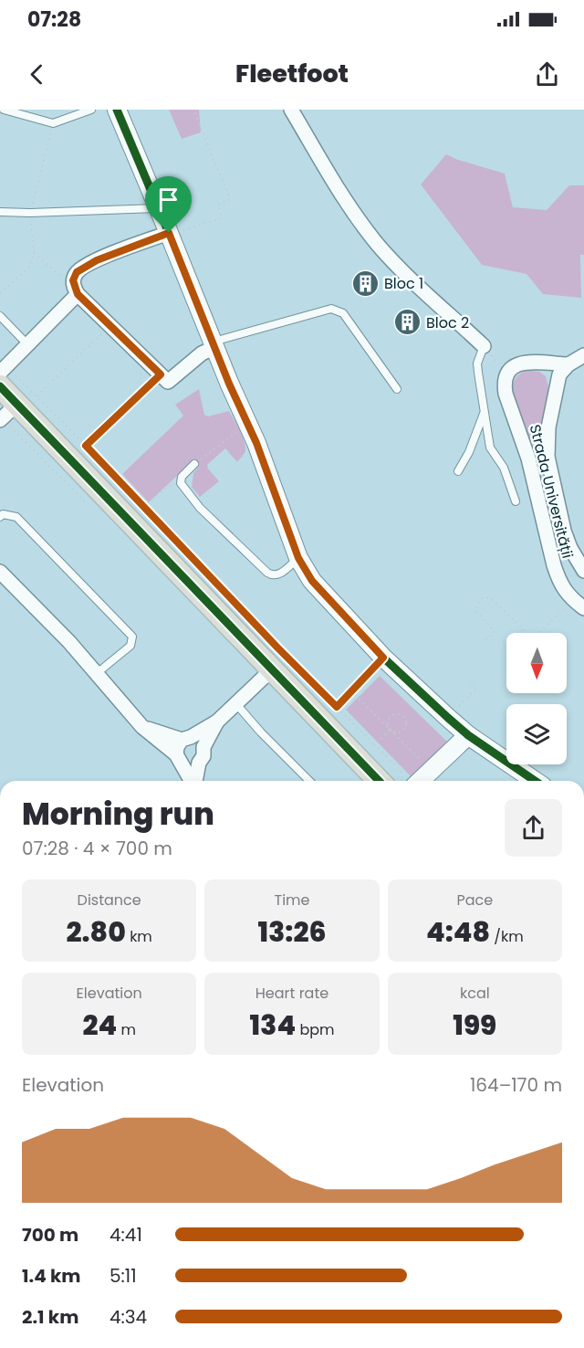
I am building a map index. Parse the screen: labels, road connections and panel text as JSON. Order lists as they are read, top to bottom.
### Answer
{
  "streets": {
    "street": ["Strada Universității"]
  },
  "places": {
    "building": ["Bloc 1", "Bloc 2"]
  },
  "north": "bottom",
  "page": {
    "status": "07:28",
    "header": "Fleetfoot",
    "heading": ["Morning run", "07:28 · 4 × 700 m"],
    "stats": [
      ["Distance", "2.80 km"],
      ["Time", "13:26"],
      ["Pace", "4:48 /km"],
      ["Elevation", "24 m"],
      ["Heart rate", "134 bpm"],
      ["kcal", "199"]
    ],
    "chart": ["Elevation", "164–170 m"],
    "list": [
      {
        "name": "700 m",
        "note": "4:41"
      },
      {
        "name": "1.4 km",
        "note": "5:11"
      },
      {
        "name": "2.1 km",
        "note": "4:34"
      }
    ]
  }
}
